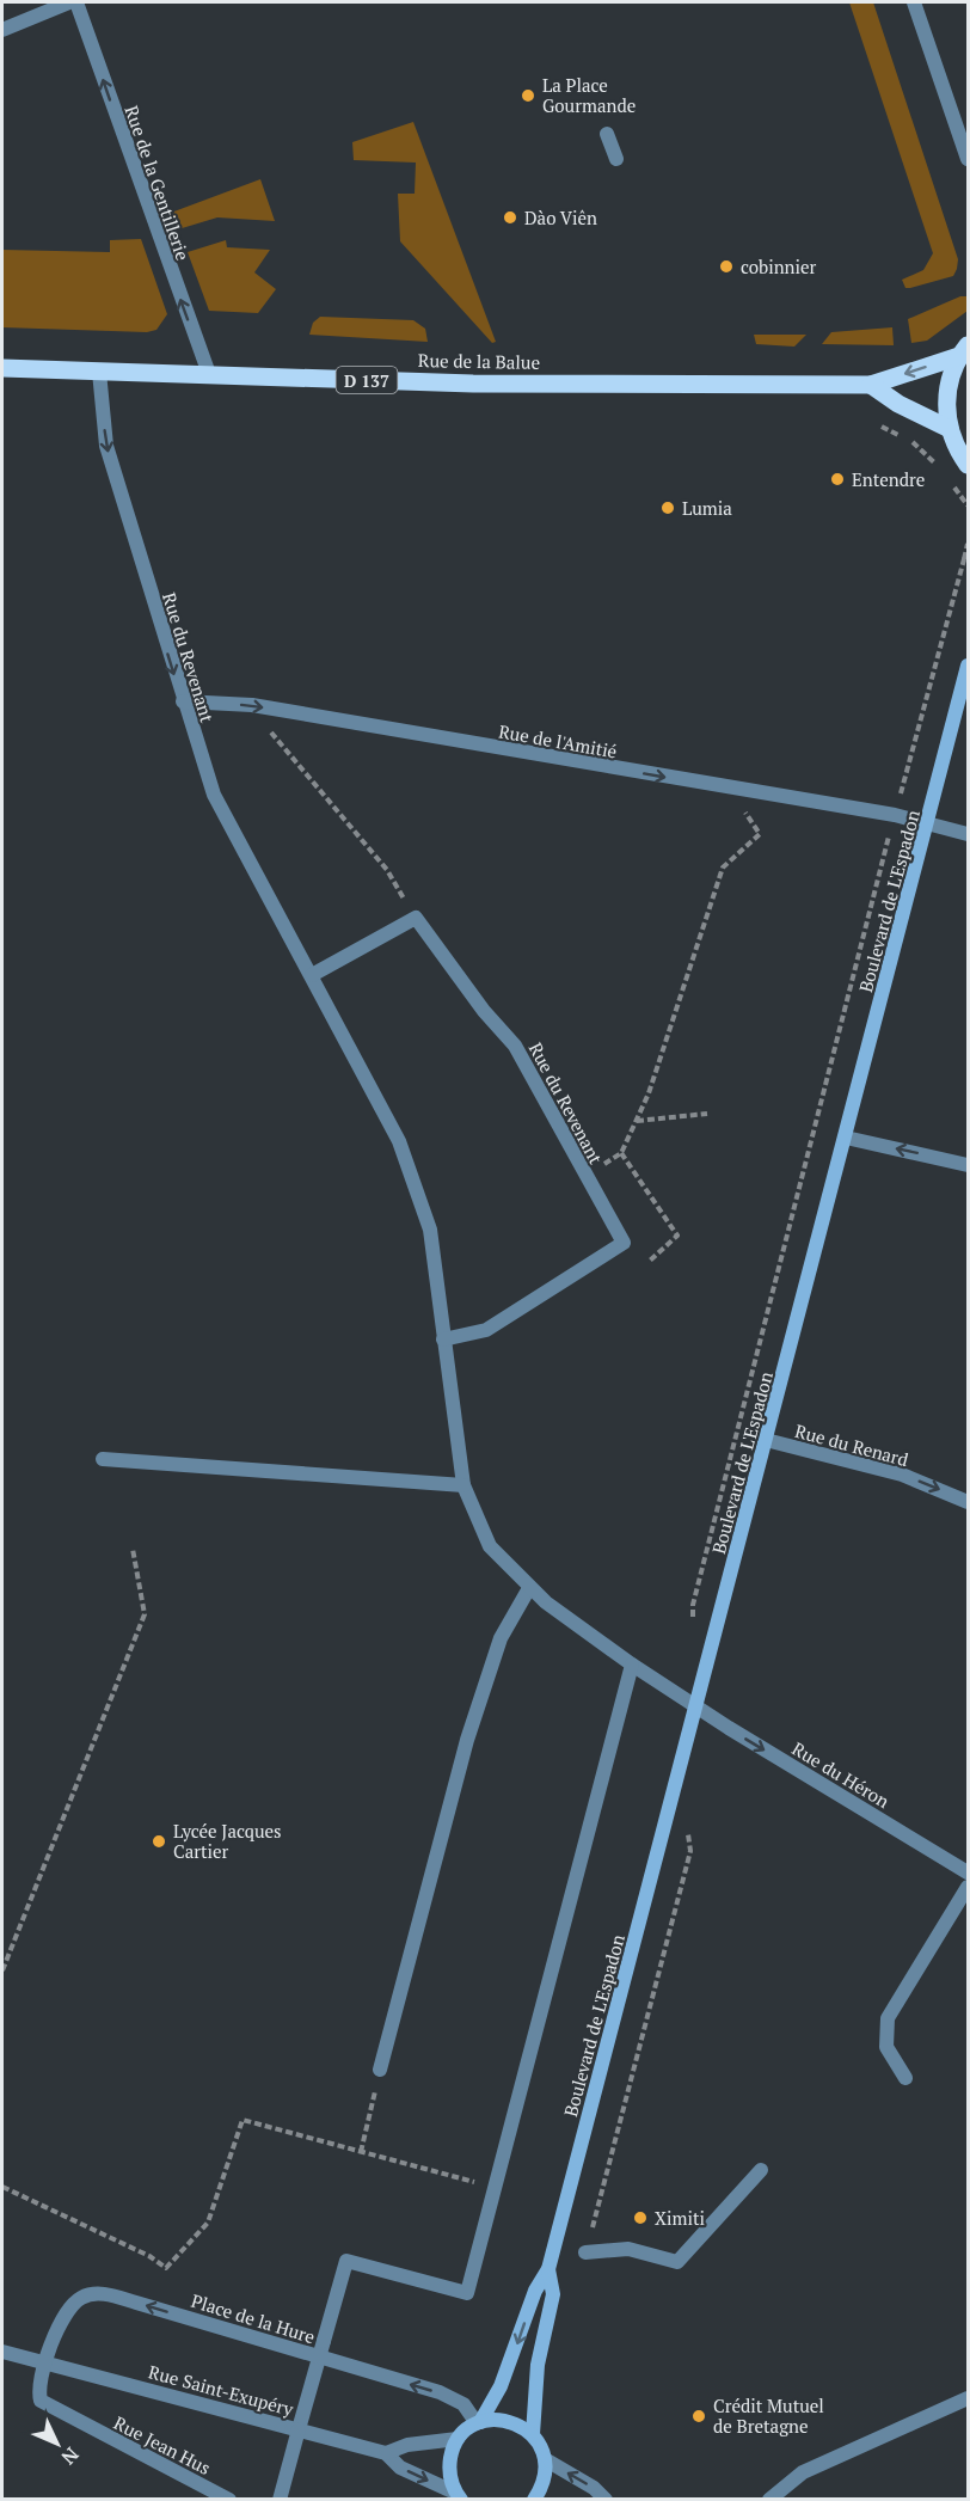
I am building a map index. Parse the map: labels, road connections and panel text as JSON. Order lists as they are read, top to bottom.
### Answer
{
  "streets": {
    "main road": ["Rue de la Balue", "D 137"],
    "street": [
      "Rue de la Gentillerie",
      "Rue du Revenant",
      "Rue de l'Amitié",
      "Boulevard de L'Espadon",
      "Rue du Renard",
      "Rue du Héron",
      "Place de la Hure",
      "Rue Saint-Exupéry",
      "Rue Jean Hus"
    ]
  },
  "crossings": [
    ["Rue de la Gentillerie", "Rue de la Balue"],
    ["Rue de la Balue", "Rue du Revenant"],
    ["Rue du Revenant", "Rue de l'Amitié"],
    ["Rue du Revenant", "Boulevard de L'Espadon"],
    ["Rue du Revenant", "Rue du Héron"],
    ["Rue de l'Amitié", "Boulevard de L'Espadon"],
    ["Boulevard de L'Espadon", "Rue du Renard"],
    ["Boulevard de L'Espadon", "Rue du Héron"],
    ["Boulevard de L'Espadon", "Place de la Hure"],
    ["Place de la Hure", "Rue Saint-Exupéry"],
    ["Place de la Hure", "Rue Jean Hus"],
    ["Rue Saint-Exupéry", "Rue Jean Hus"]
  ],
  "one_way": [
    "Rue de la Gentillerie",
    "Rue de l'Amitié",
    "Rue du Renard",
    "Rue du Héron",
    "Place de la Hure"
  ],
  "places": [
    "La Place Gourmande",
    "Dào Viên",
    "cobinnier",
    "Entendre",
    "Lumia",
    "Lycée Jacques Cartier",
    "Ximiti",
    "Crédit Mutuel de Bretagne"
  ],
  "north": "bottom right"
}
